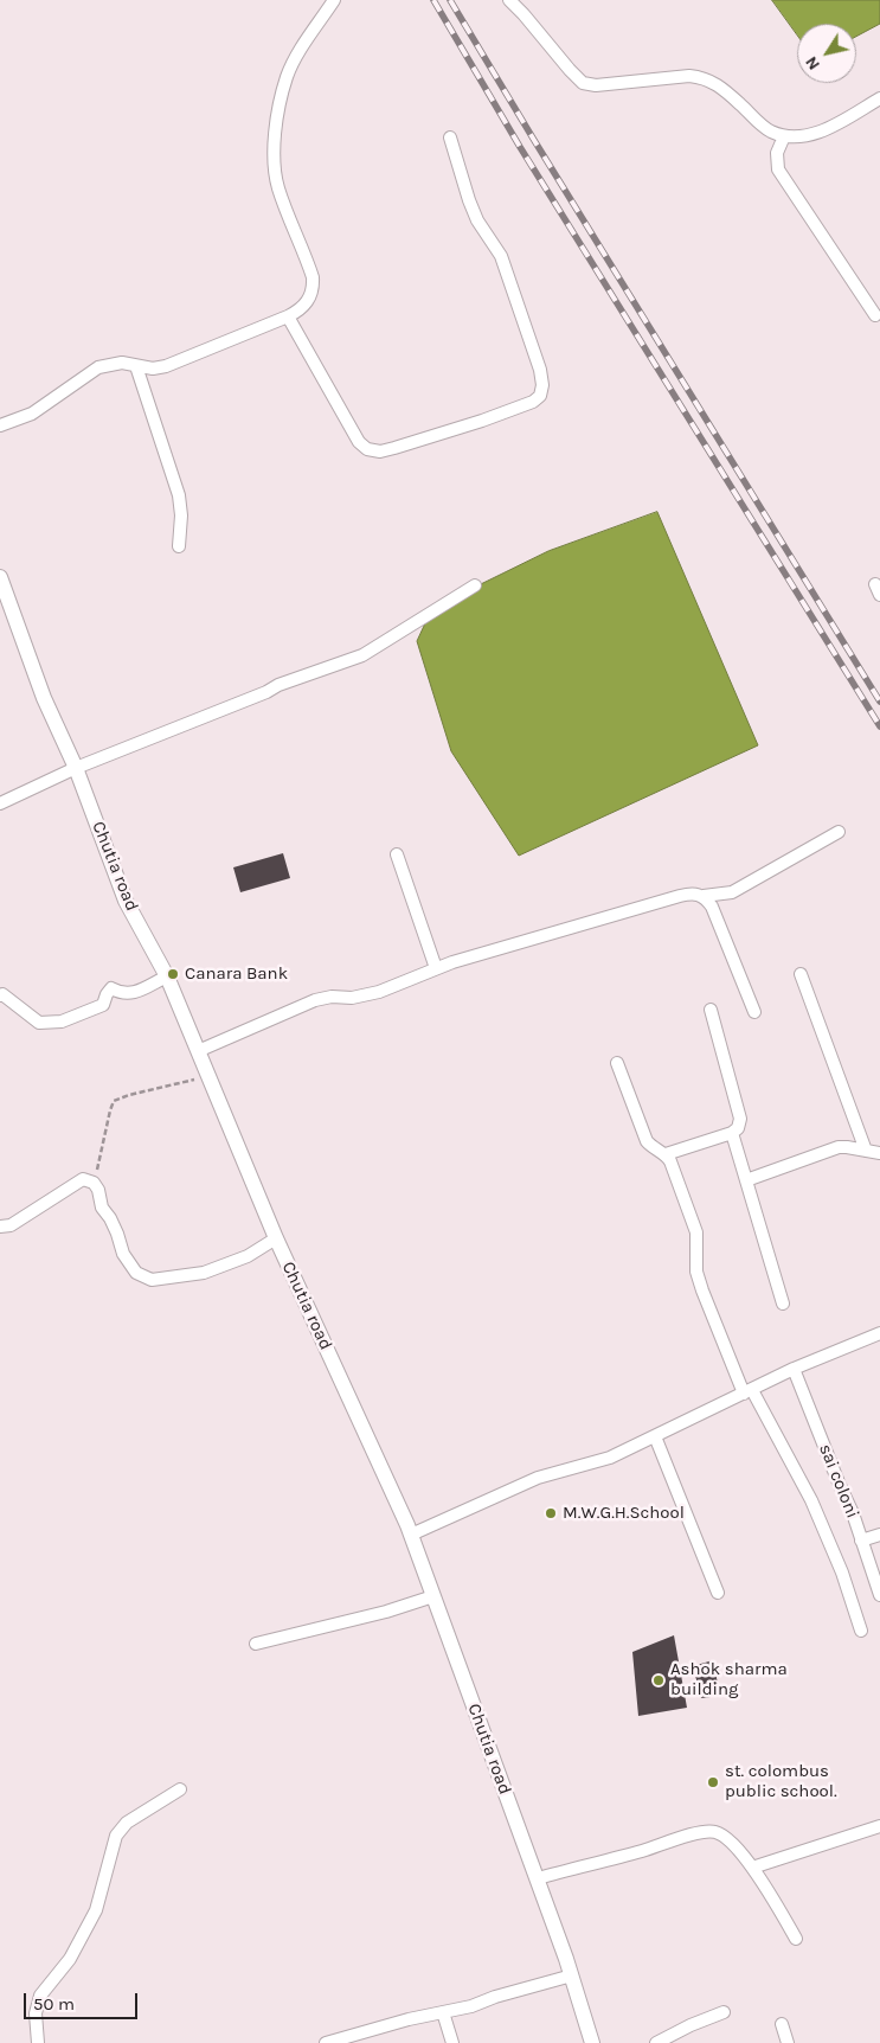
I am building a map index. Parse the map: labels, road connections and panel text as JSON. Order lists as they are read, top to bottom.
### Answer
{
  "streets": {
    "street": ["Chutia road", "sai coloni"]
  },
  "places": [
    "Canara Bank",
    "M.W.G.H.School",
    "Ashok sharma building",
    "st. colombus public school."
  ],
  "scale_bar": "50 m",
  "north": "bottom left"
}
